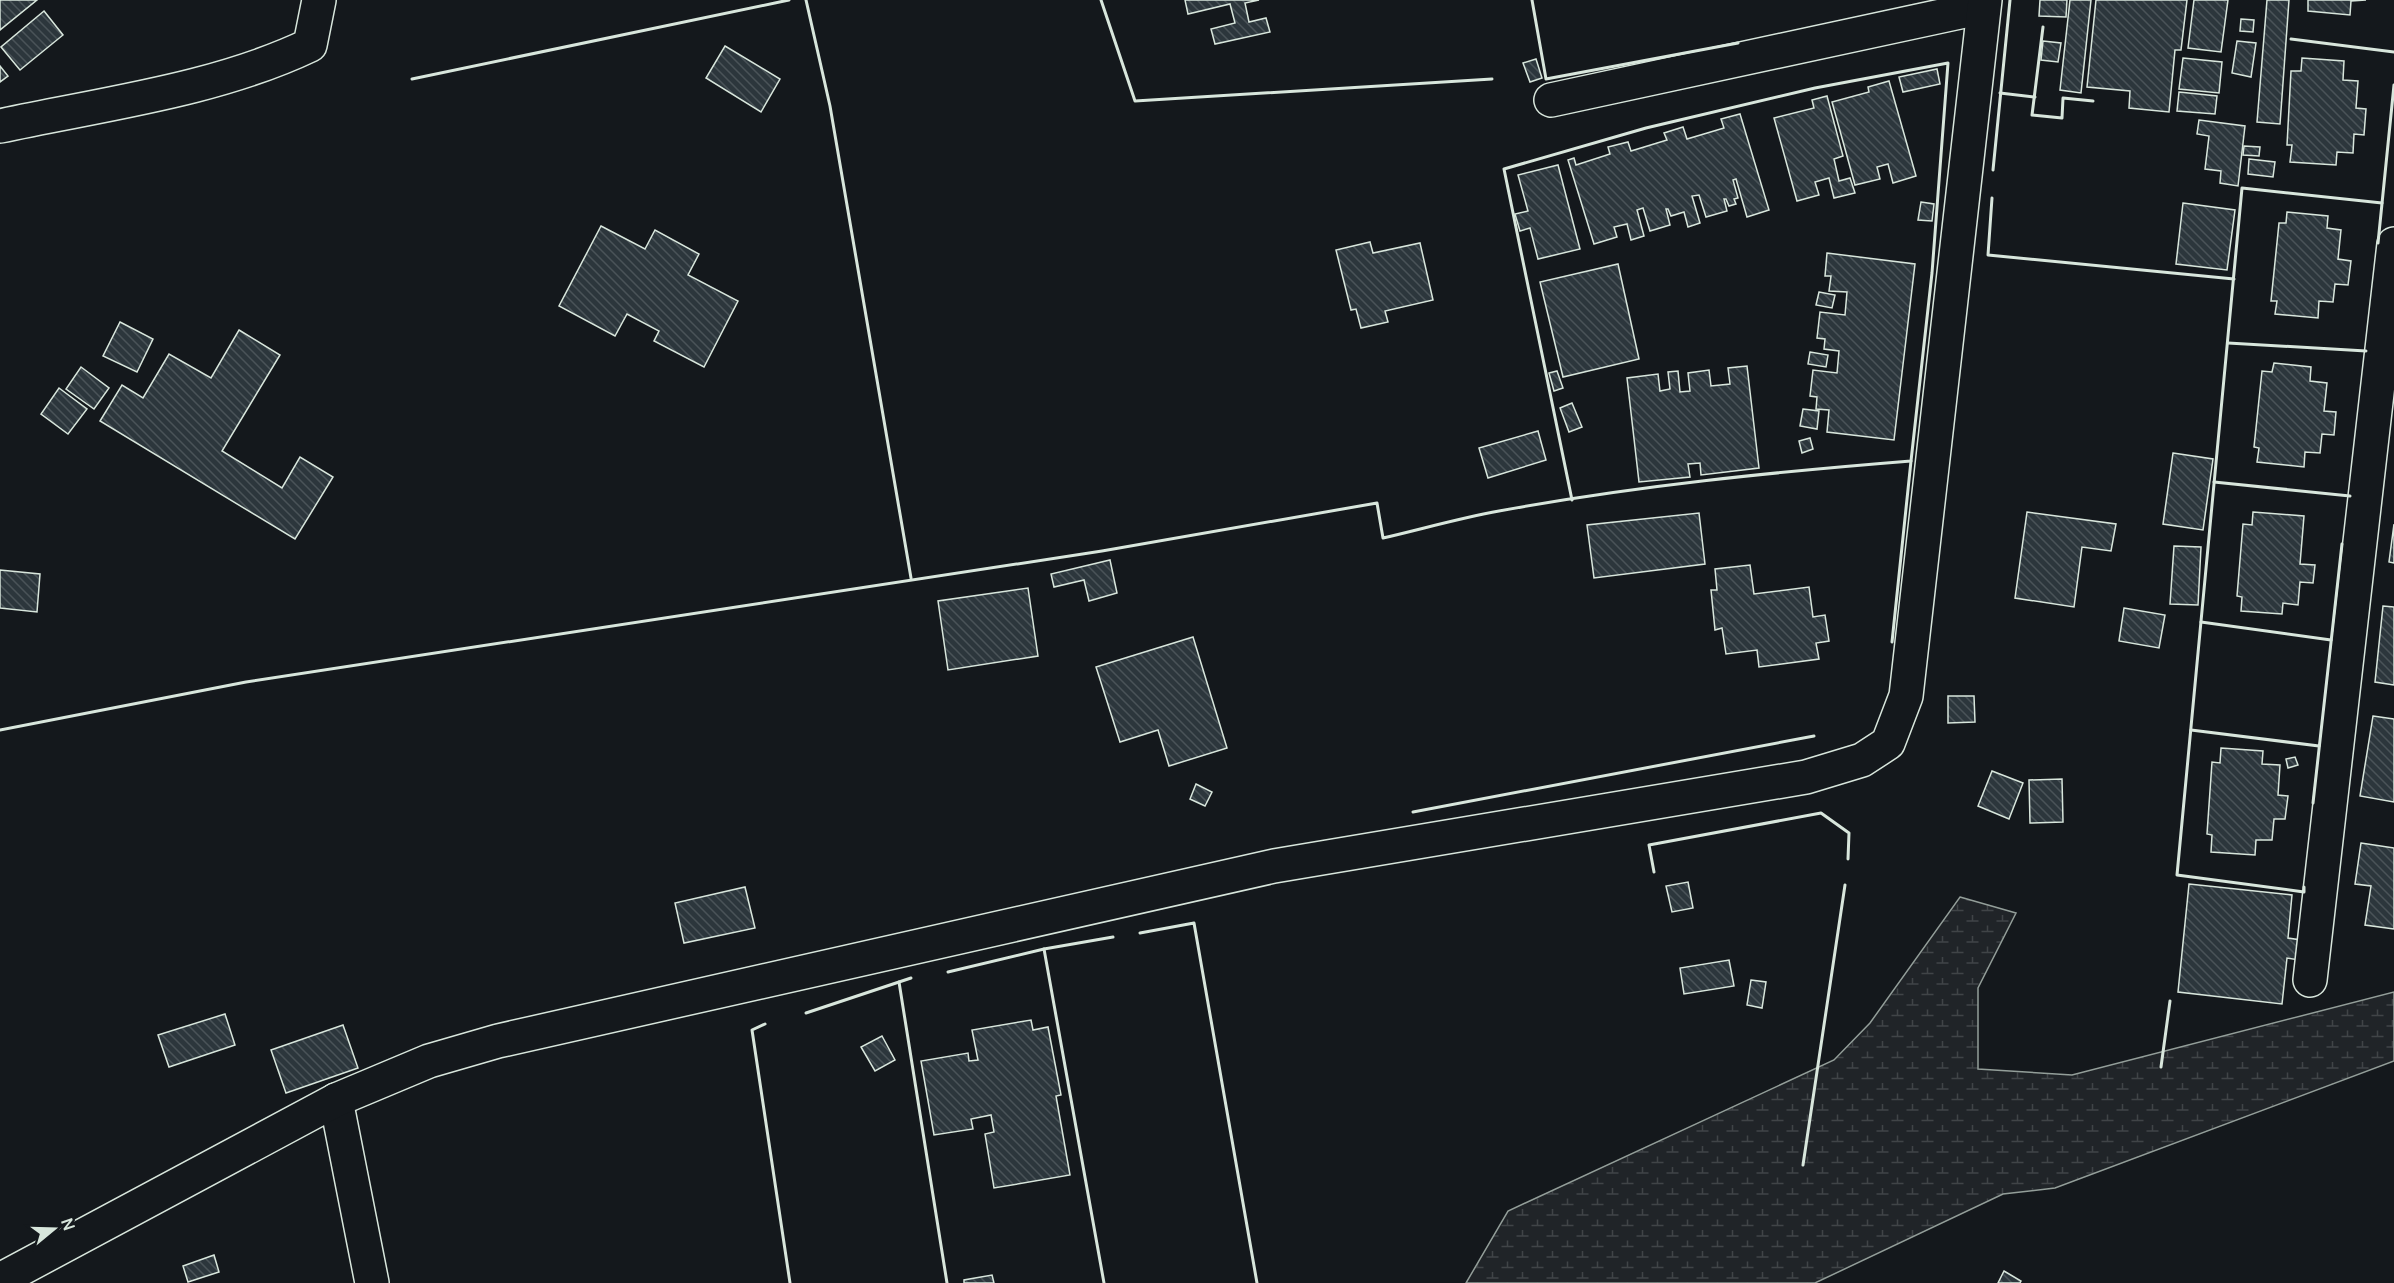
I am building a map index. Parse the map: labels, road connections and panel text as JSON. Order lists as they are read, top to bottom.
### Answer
{
  "north": "right"
}
